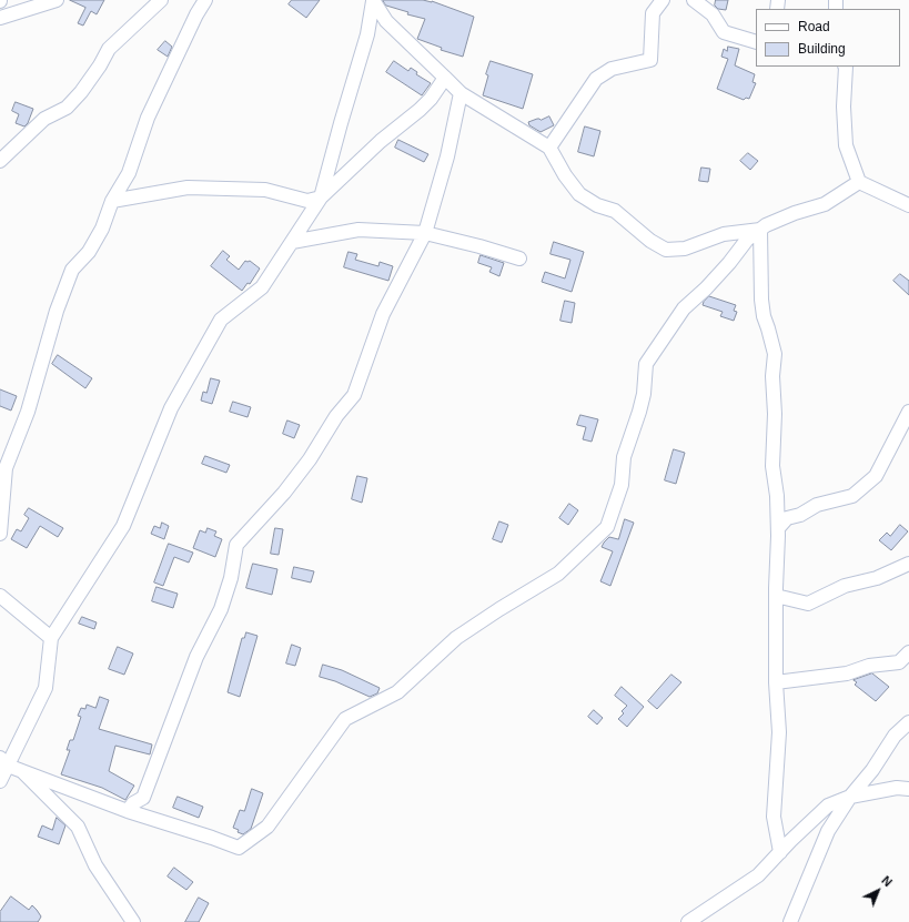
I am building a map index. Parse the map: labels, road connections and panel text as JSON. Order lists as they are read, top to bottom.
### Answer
{
  "legend": ["Road", "Building"],
  "north": "top right"
}
